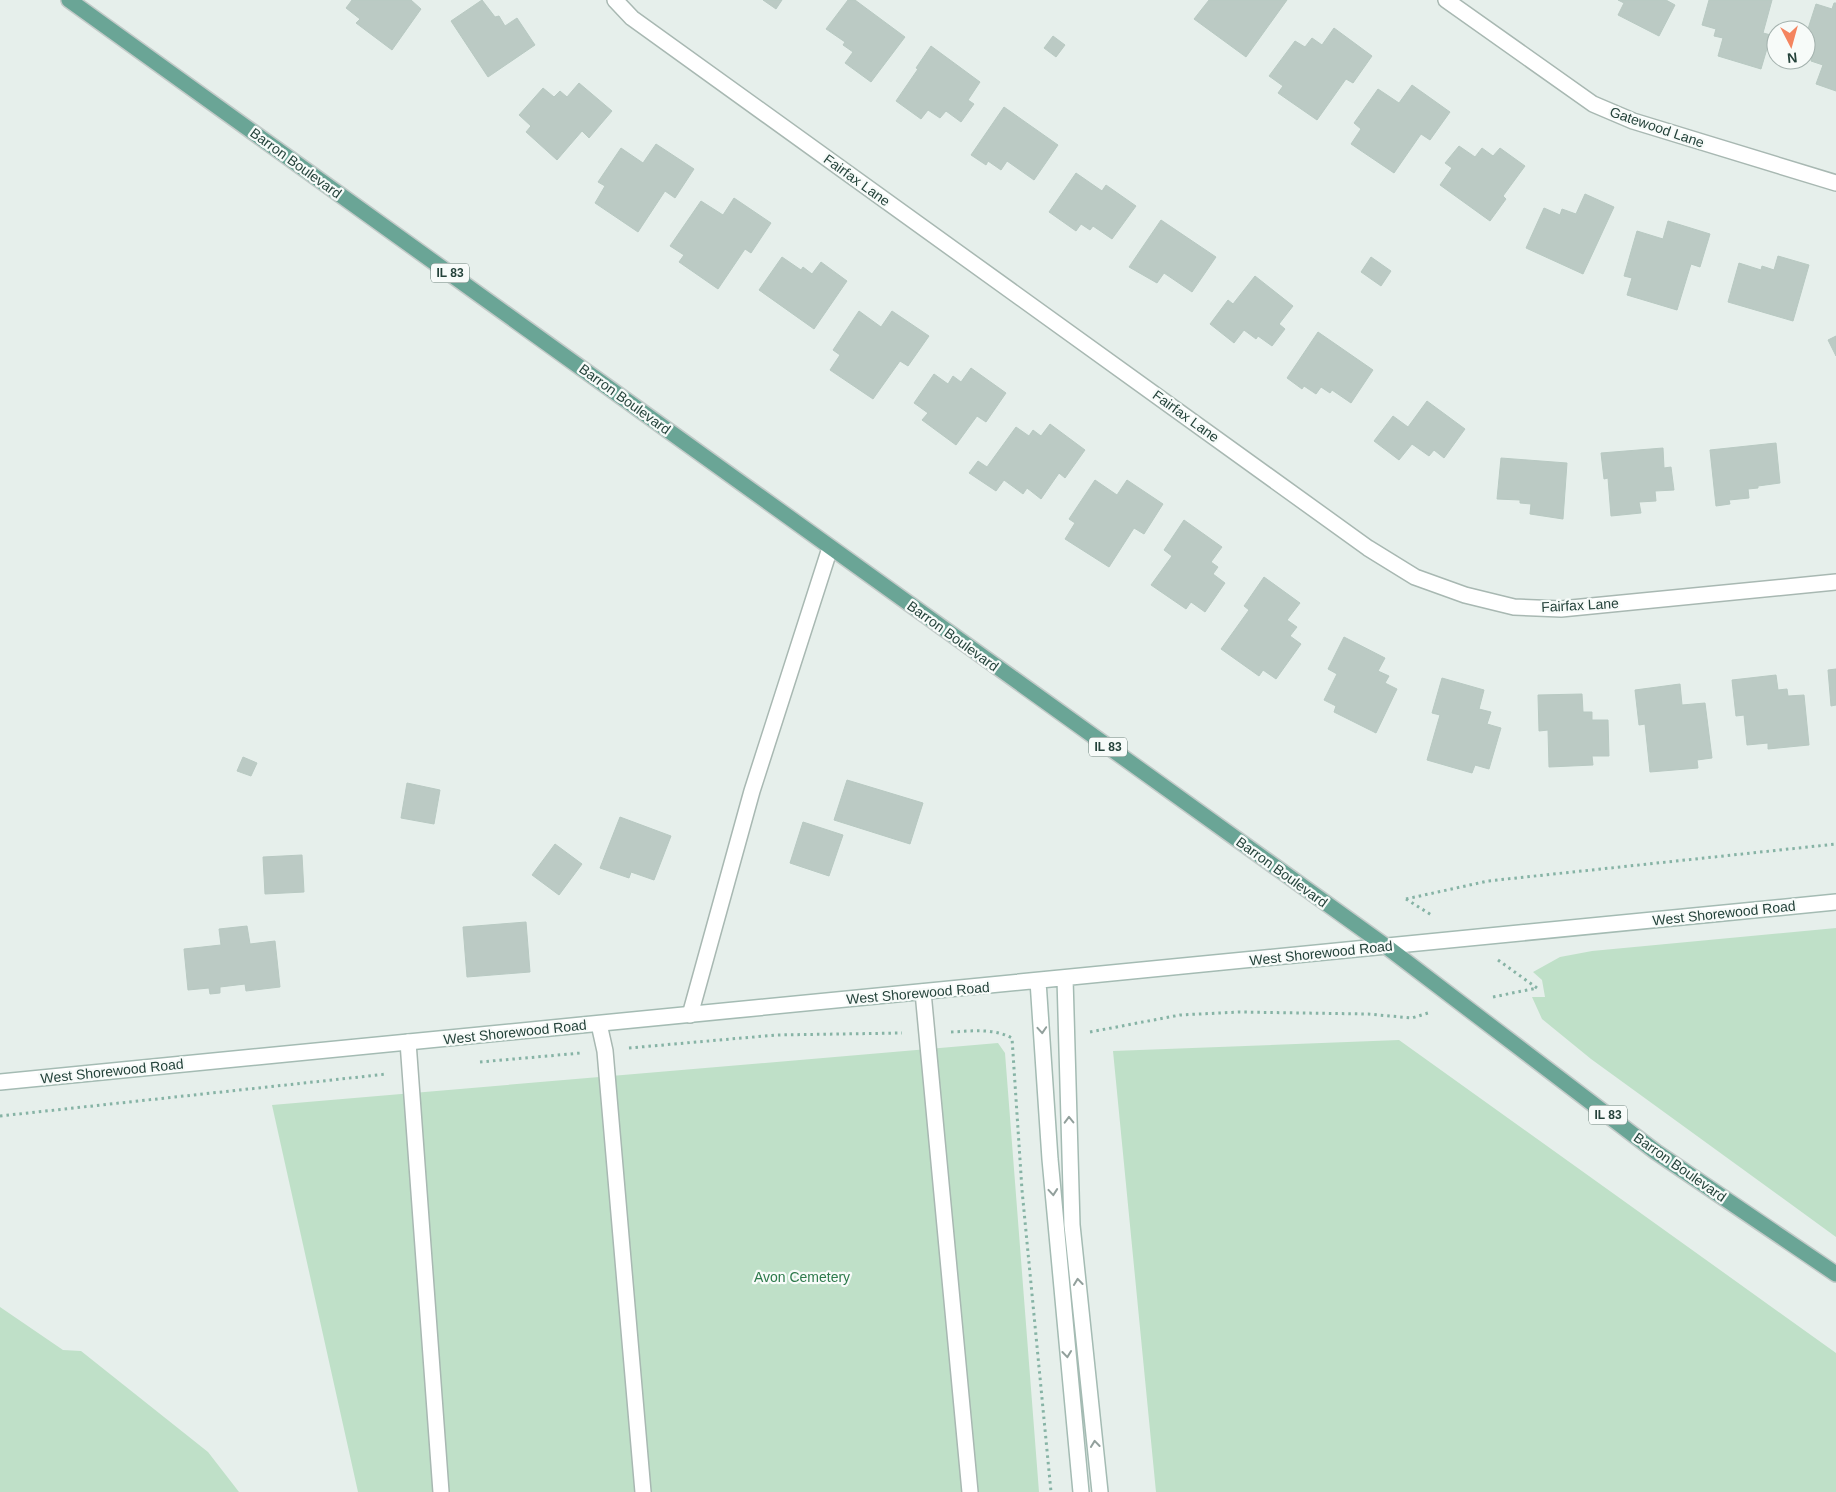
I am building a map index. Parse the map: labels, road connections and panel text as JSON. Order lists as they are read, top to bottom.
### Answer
{
  "streets": {
    "main road": ["Barron Boulevard", "IL 83"],
    "street": ["Gatewood Lane", "Fairfax Lane", "West Shorewood Road"]
  },
  "crossings": [
    ["Barron Boulevard", "West Shorewood Road"]
  ],
  "parks": ["Avon Cemetery"],
  "north": "bottom"
}
